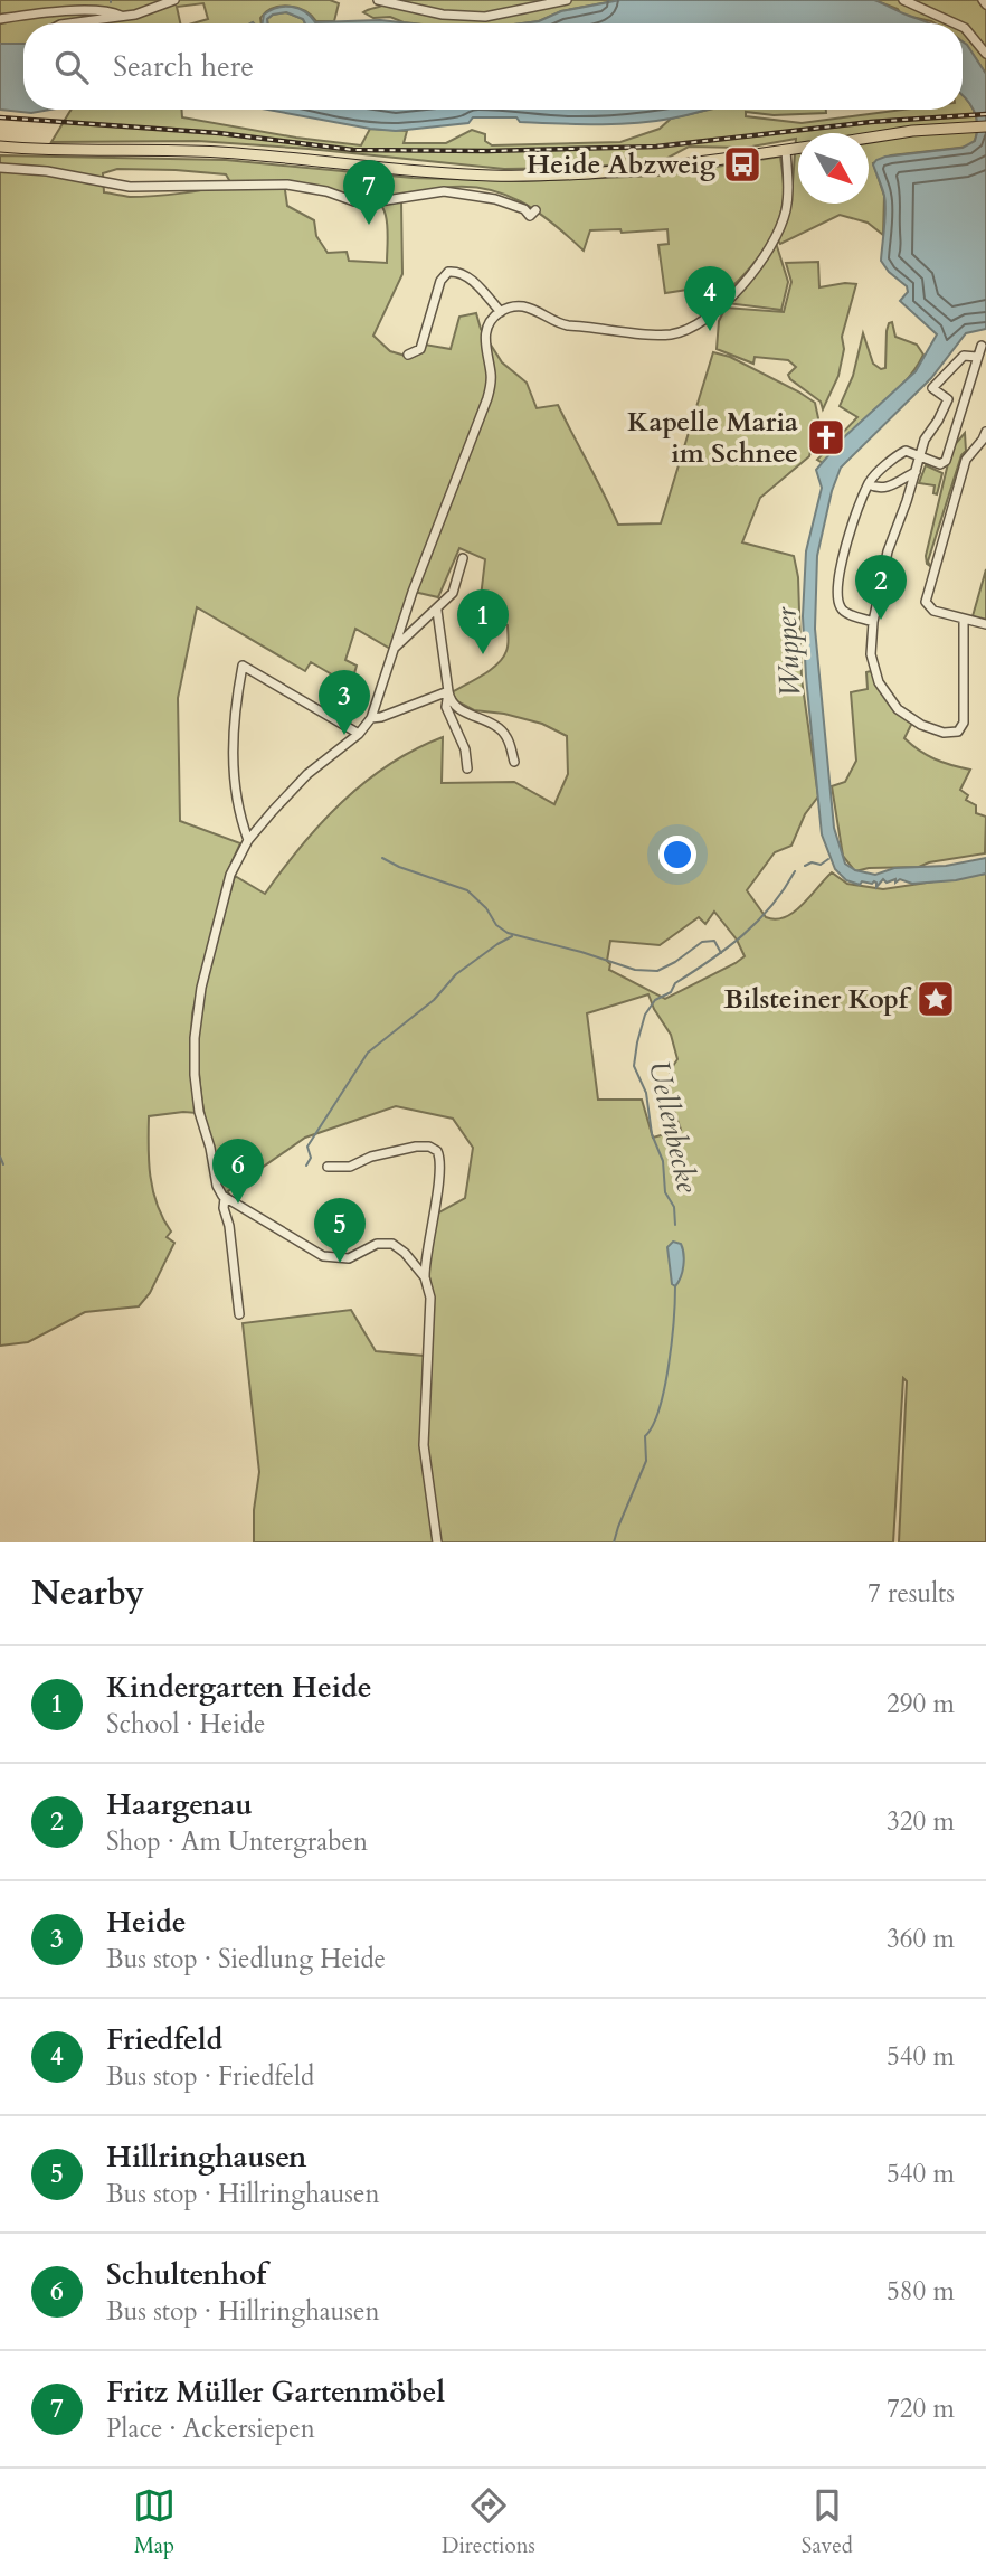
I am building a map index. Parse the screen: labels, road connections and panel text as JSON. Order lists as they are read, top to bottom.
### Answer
{
  "water": ["Wupper", "Uellenbecke"],
  "places": {
    "bus stop": ["Heide Abzweig"],
    "church": ["Kapelle Maria im Schnee"],
    "place": ["Bilsteiner Kopf"]
  },
  "north": "bottom right",
  "page": {
    "search": "Search here",
    "pins": [
      "7",
      "4",
      "2",
      "1",
      "3",
      "6",
      "5"
    ],
    "heading": ["Nearby", "7 results"],
    "list": [
      {
        "mark": "1",
        "name": "Kindergarten Heide",
        "note": "School · Heide",
        "value": "290 m"
      },
      {
        "mark": "2",
        "name": "Haargenau",
        "note": "Shop · Am Untergraben",
        "value": "320 m"
      },
      {
        "mark": "3",
        "name": "Heide",
        "note": "Bus stop · Siedlung Heide",
        "value": "360 m"
      },
      {
        "mark": "4",
        "name": "Friedfeld",
        "note": "Bus stop · Friedfeld",
        "value": "540 m"
      },
      {
        "mark": "5",
        "name": "Hillringhausen",
        "note": "Bus stop · Hillringhausen",
        "value": "540 m"
      },
      {
        "mark": "6",
        "name": "Schultenhof",
        "note": "Bus stop · Hillringhausen",
        "value": "580 m"
      },
      {
        "mark": "7",
        "name": "Fritz Müller Gartenmöbel",
        "note": "Place · Ackersiepen",
        "value": "720 m"
      }
    ],
    "nav": ["Map", "Directions", "Saved"]
  }
}
